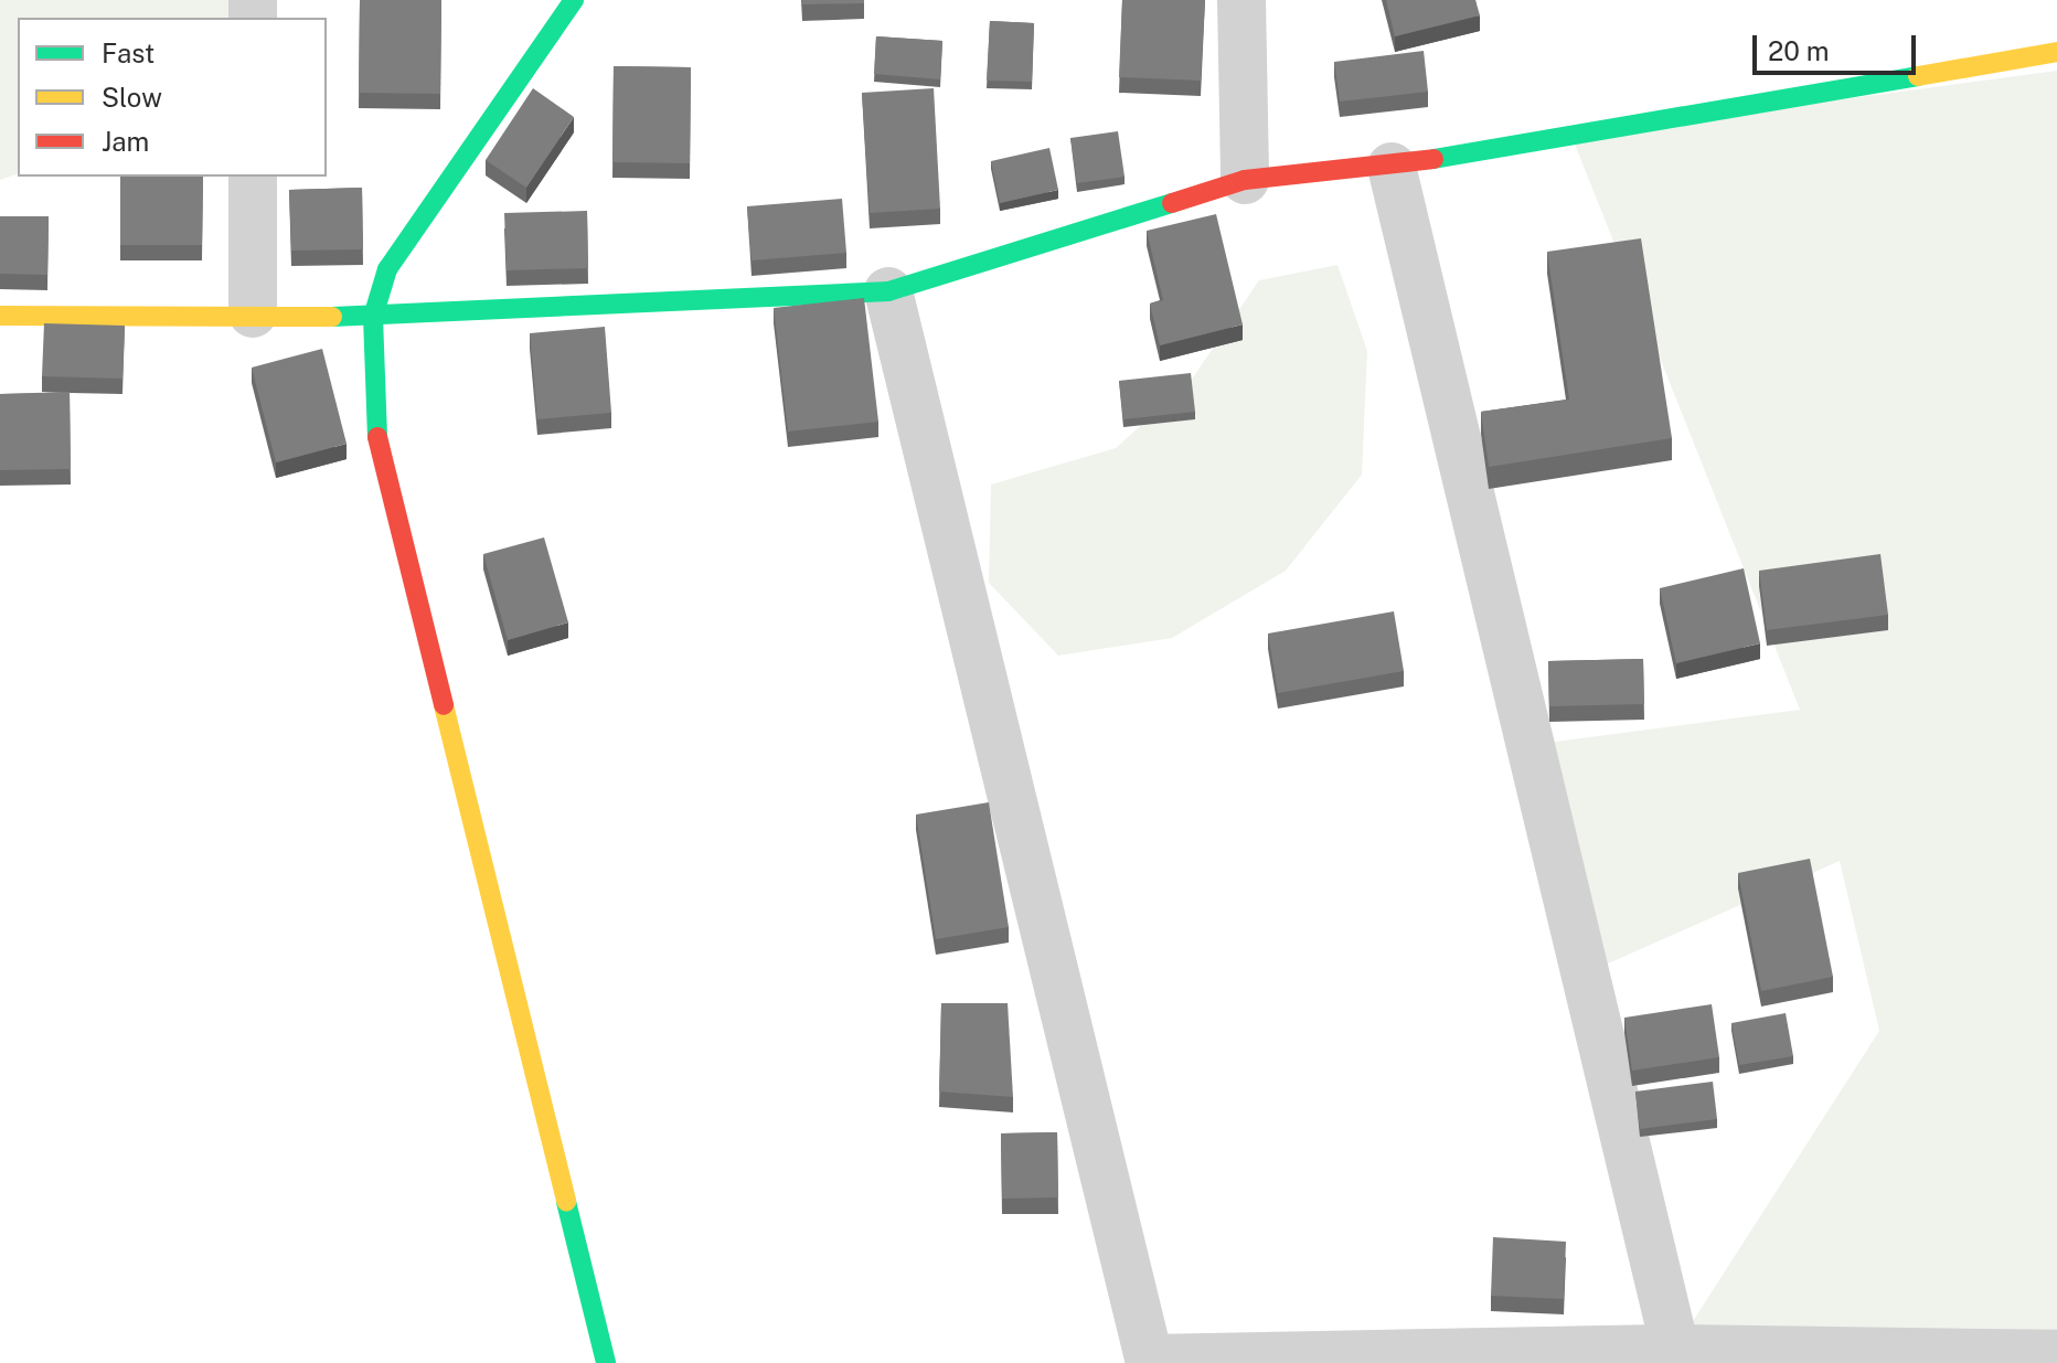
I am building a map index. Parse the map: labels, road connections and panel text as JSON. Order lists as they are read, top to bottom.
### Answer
{
  "legend": ["Fast", "Slow", "Jam"],
  "scale_bar": "20 m"
}
